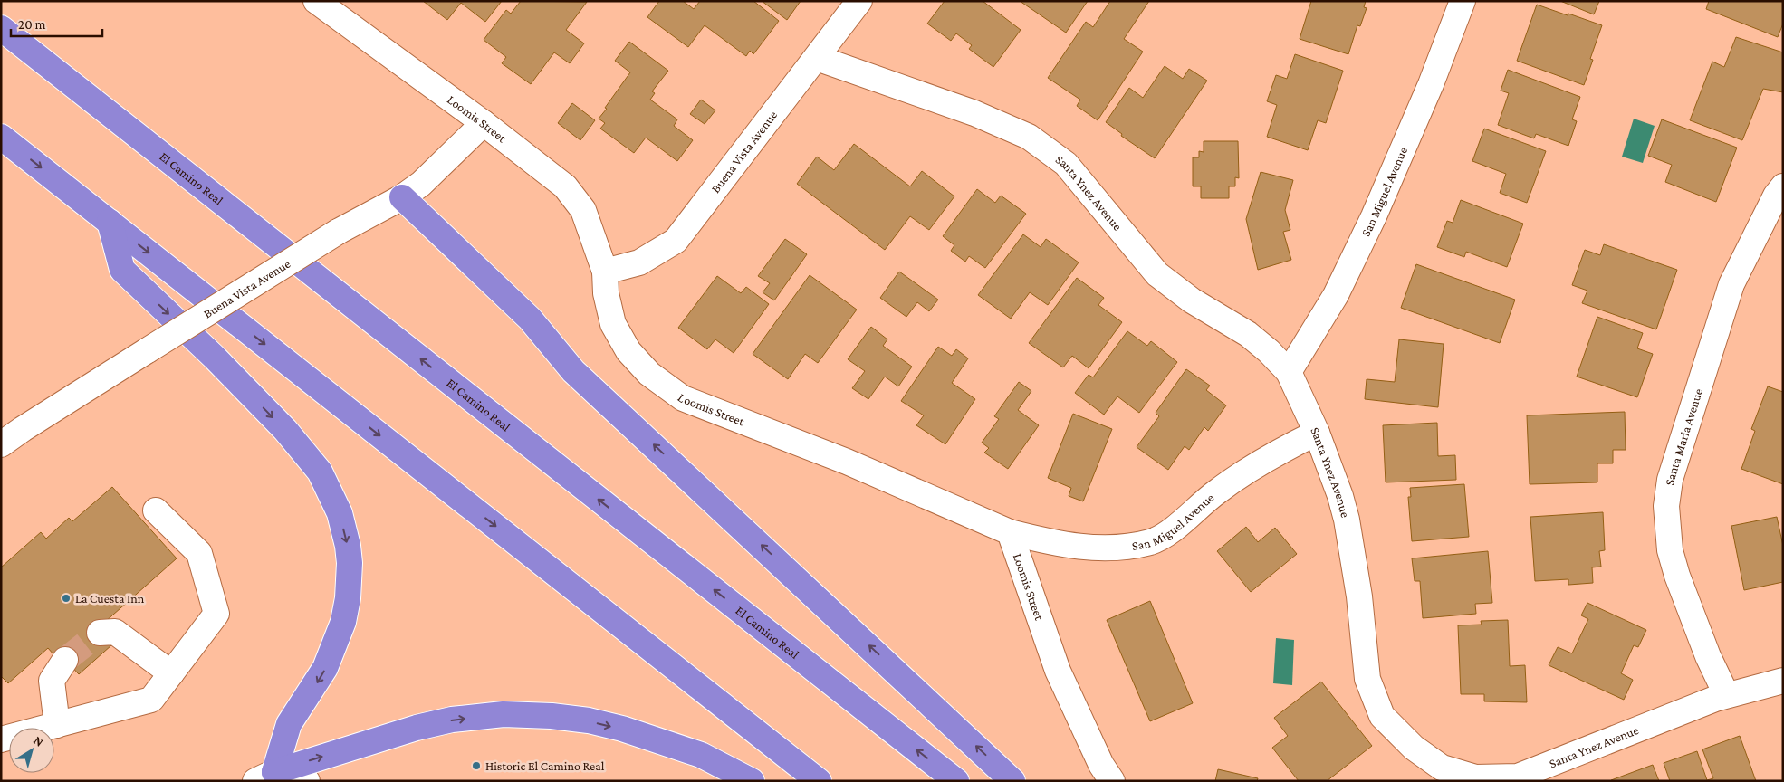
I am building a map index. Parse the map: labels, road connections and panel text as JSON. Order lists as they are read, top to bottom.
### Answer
{
  "streets": {
    "highway": ["El Camino Real"],
    "street": [
      "Loomis Street",
      "Buena Vista Avenue",
      "San Miguel Avenue",
      "Santa Ynez Avenue",
      "Santa Maria Avenue"
    ]
  },
  "crossings": [
    ["Loomis Street", "Buena Vista Avenue"],
    ["Loomis Street", "San Miguel Avenue"],
    ["Buena Vista Avenue", "Santa Ynez Avenue"],
    ["San Miguel Avenue", "Santa Ynez Avenue"],
    ["Santa Ynez Avenue", "Santa Maria Avenue"]
  ],
  "places": ["La Cuesta Inn", "Historic El Camino Real"],
  "scale_bar": "20 m",
  "north": "top right"
}
